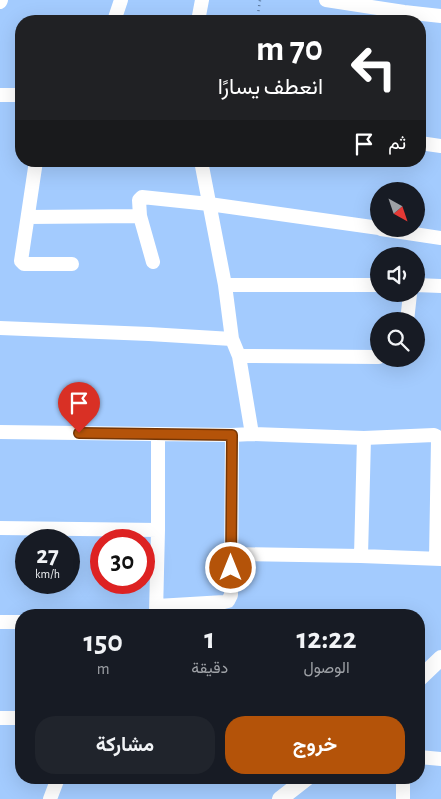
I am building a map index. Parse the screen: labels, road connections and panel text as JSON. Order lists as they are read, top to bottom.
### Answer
{
  "north": "bottom right",
  "page": {
    "turn": ["70 m", "انعطف يسارًا"],
    "then": "ثم",
    "speed": "27 km/h",
    "limit": "30",
    "eta": [
      "12:22",
      "الوصول",
      "1",
      "دقيقة",
      "150",
      "m"
    ],
    "buttons": ["خروج", "مشاركة"]
  }
}
